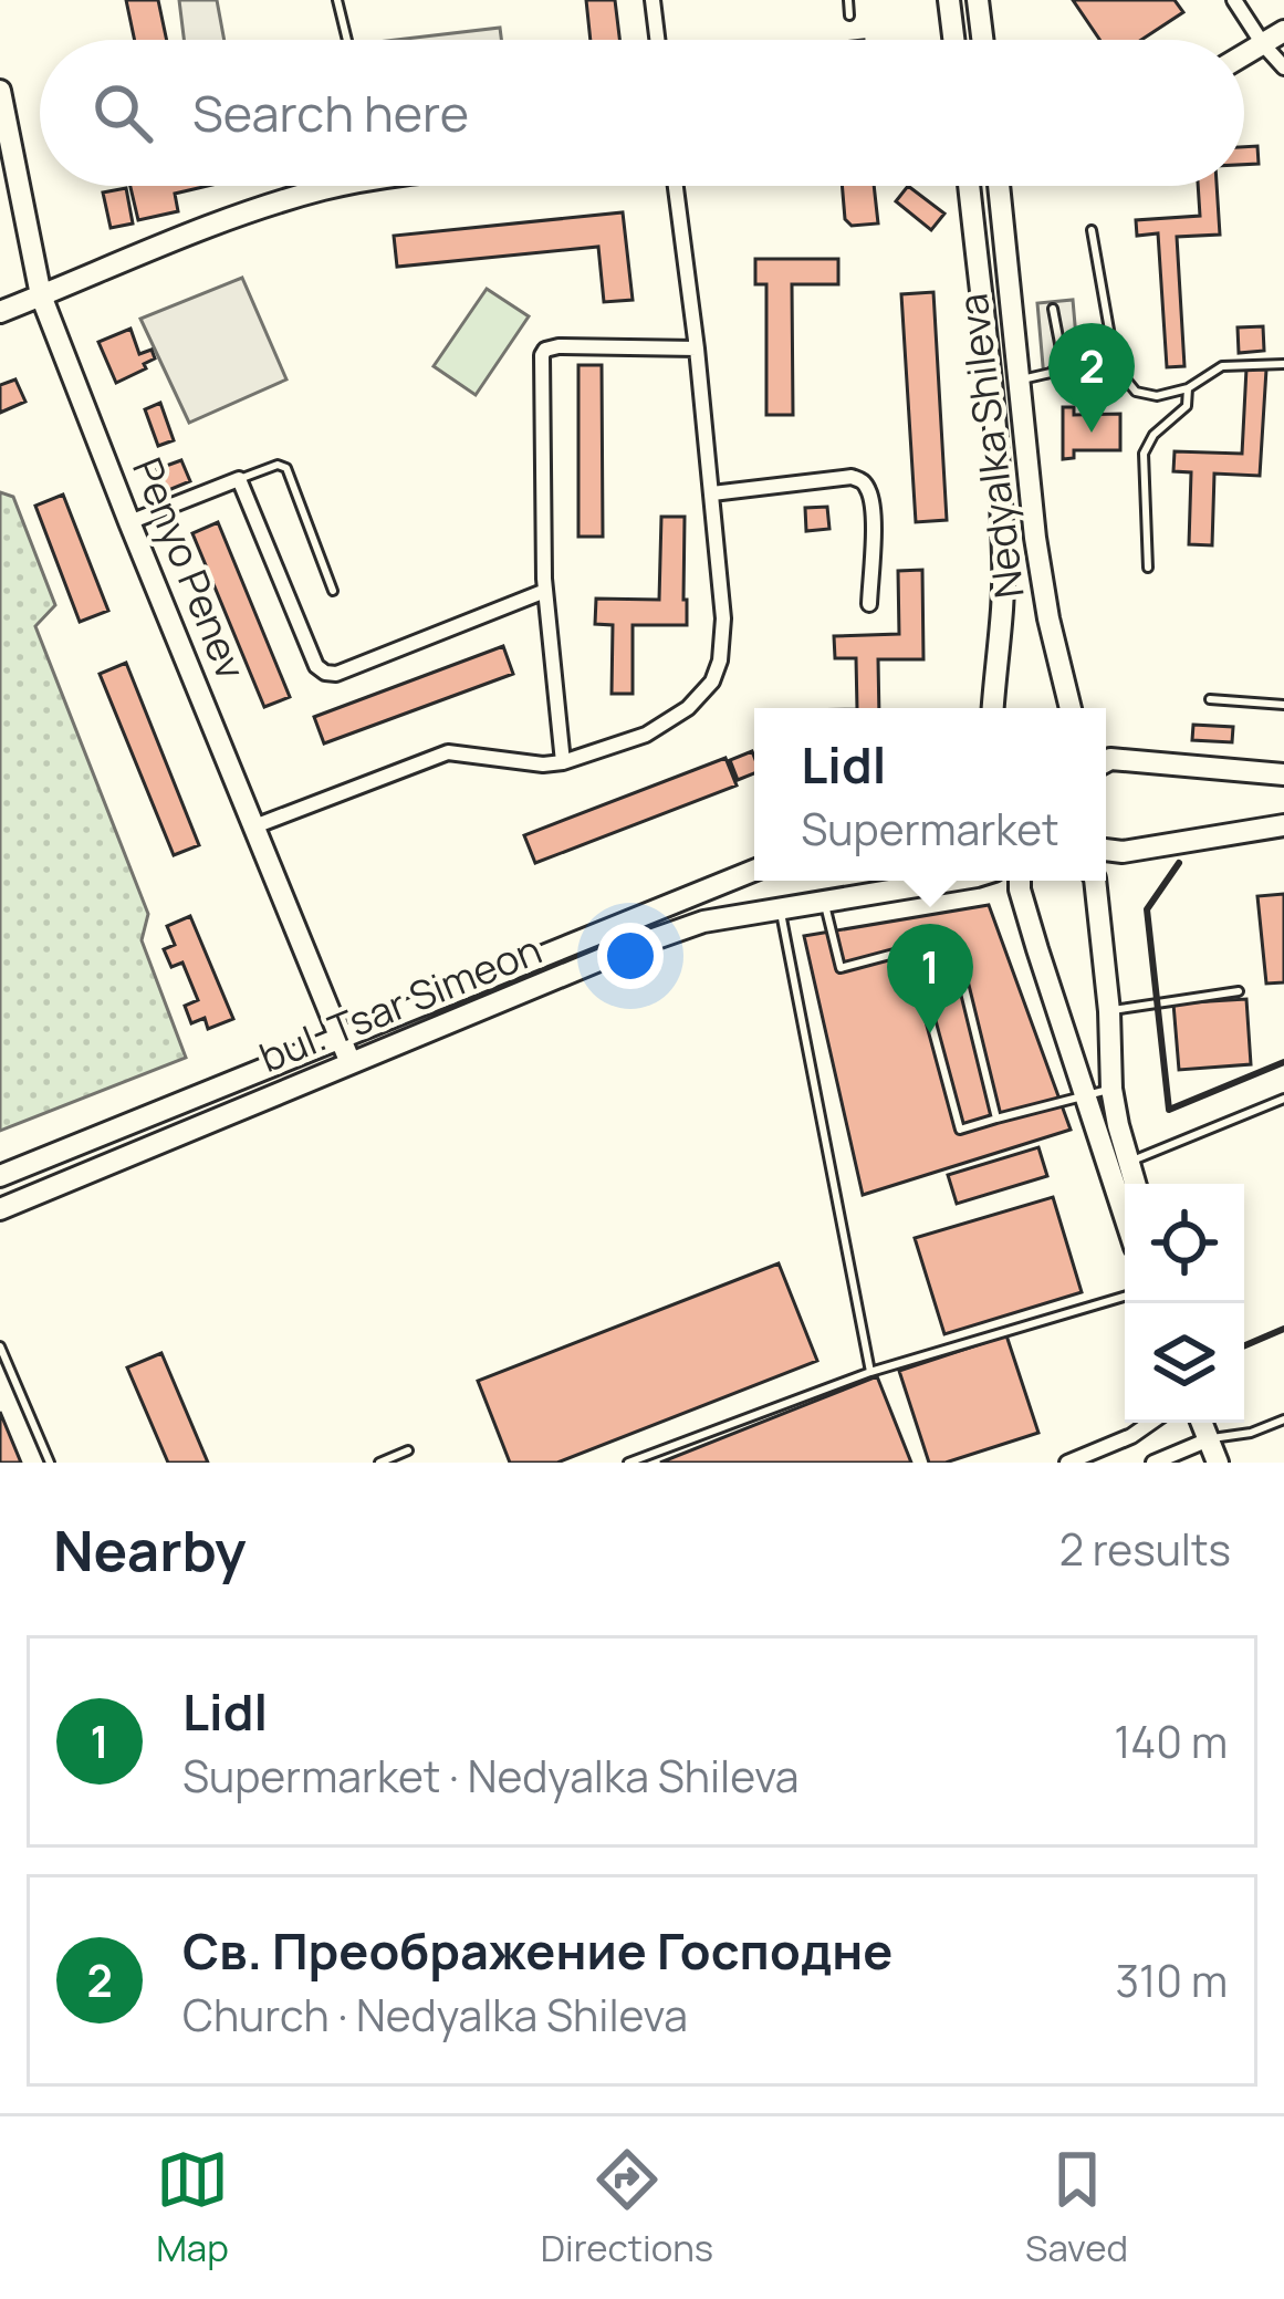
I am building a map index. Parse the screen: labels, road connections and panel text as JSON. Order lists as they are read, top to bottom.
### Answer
{
  "streets": {
    "street": ["Nedyalka Shileva", "Penyo Penev", "bul. Tsar Simeon"]
  },
  "crossings": [
    ["Penyo Penev", "bul. Tsar Simeon"]
  ],
  "page": {
    "search": "Search here",
    "pins": ["2", "1"],
    "popup": ["Lidl", "Supermarket"],
    "heading": ["Nearby", "2 results"],
    "list": [
      {
        "mark": "1",
        "name": "Lidl",
        "note": "Supermarket · Nedyalka Shileva",
        "value": "140 m"
      },
      {
        "mark": "2",
        "name": "Св. Преображение Господне",
        "note": "Church · Nedyalka Shileva",
        "value": "310 m"
      }
    ],
    "nav": ["Map", "Directions", "Saved"]
  }
}
